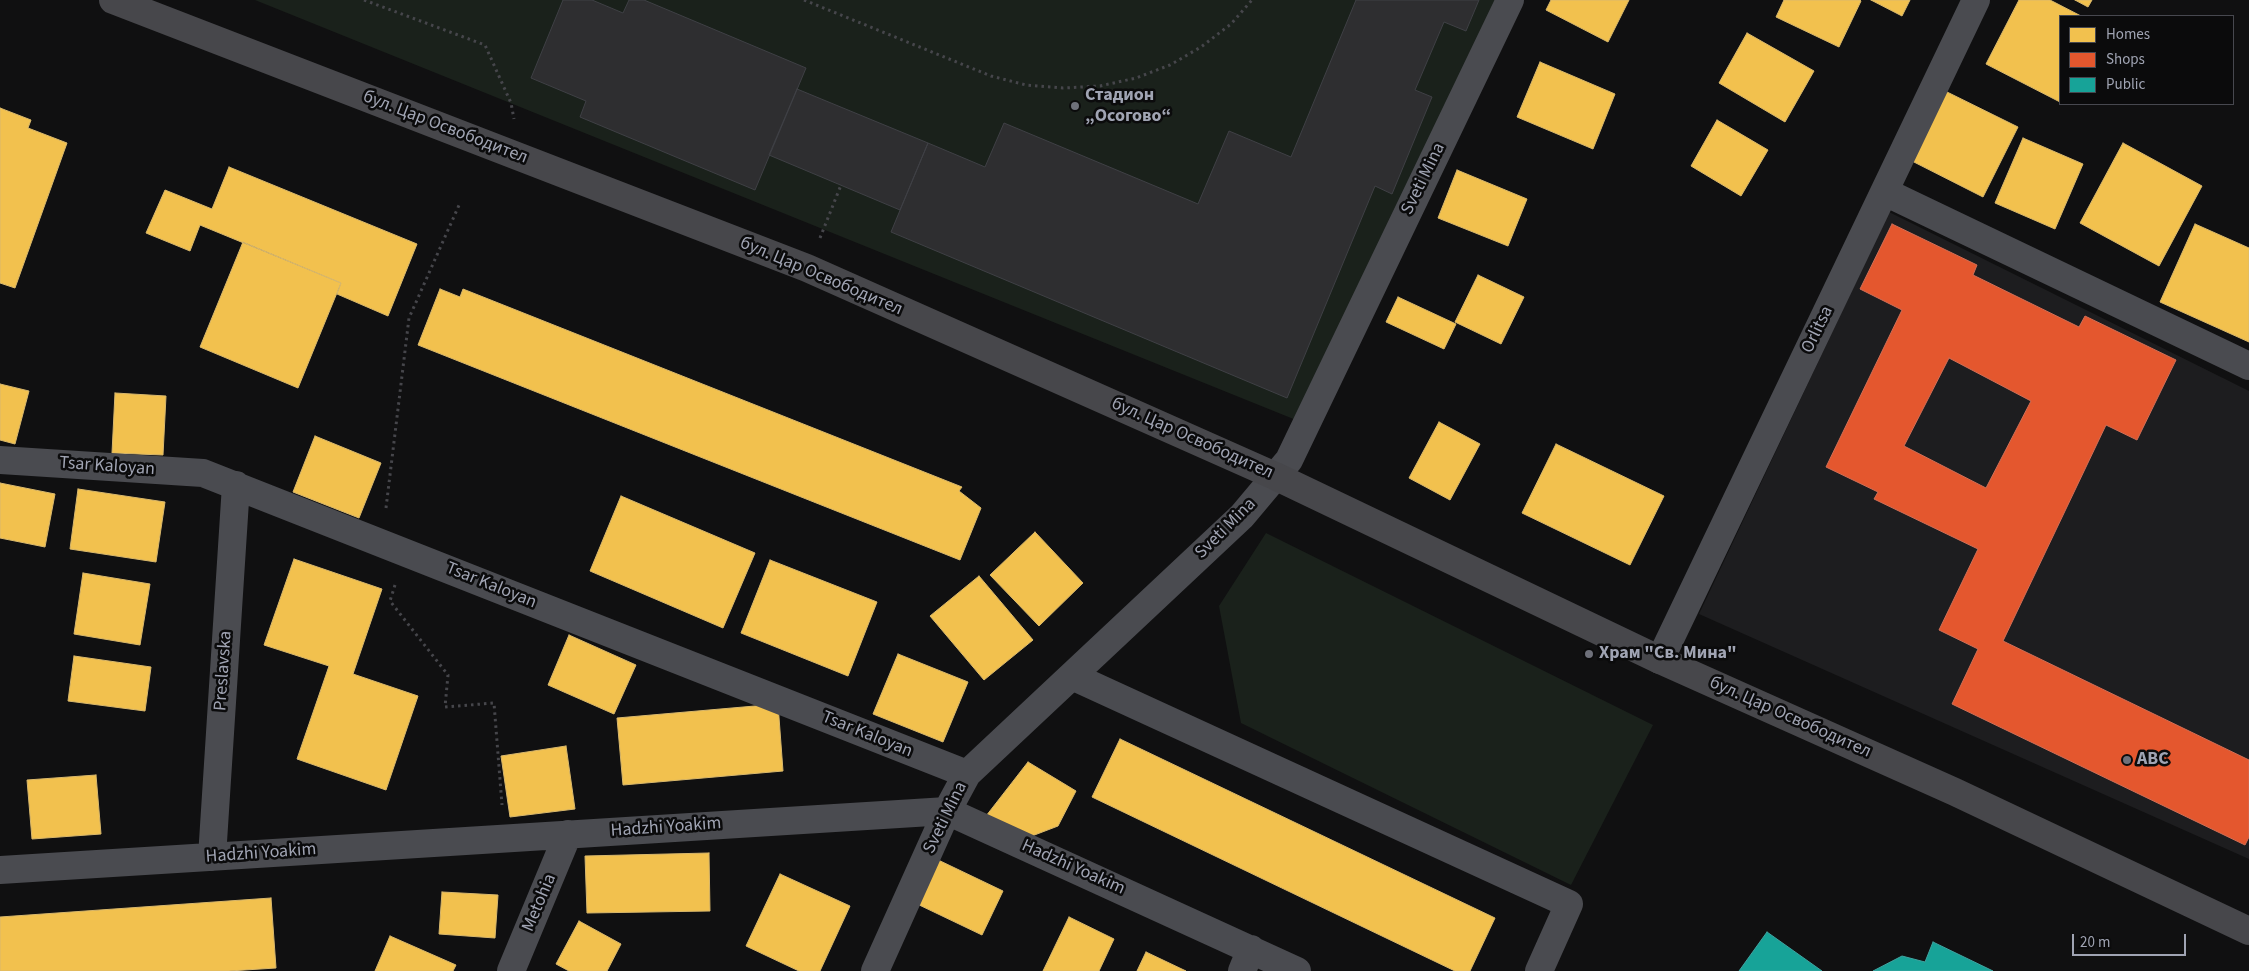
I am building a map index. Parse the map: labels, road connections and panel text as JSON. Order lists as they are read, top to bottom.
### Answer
{
  "streets": {
    "main road": ["бул. Цар Освободител"],
    "street": [
      "Sveti Mina",
      "Orlitsa",
      "Tsar Kaloyan",
      "Preslavska",
      "Hadzhi Yoakim",
      "Metohia"
    ]
  },
  "crossings": [
    ["бул. Цар Освободител", "Sveti Mina"],
    ["бул. Цар Освободител", "Orlitsa"],
    ["Sveti Mina", "Tsar Kaloyan"],
    ["Sveti Mina", "Hadzhi Yoakim"],
    ["Tsar Kaloyan", "Preslavska"],
    ["Preslavska", "Hadzhi Yoakim"],
    ["Hadzhi Yoakim", "Metohia"]
  ],
  "places": ["Стадион „Осогово“", "Храм \"Св. Мина\"", "ABC"],
  "legend": ["Homes", "Shops", "Public"],
  "scale_bar": "20 m"
}
